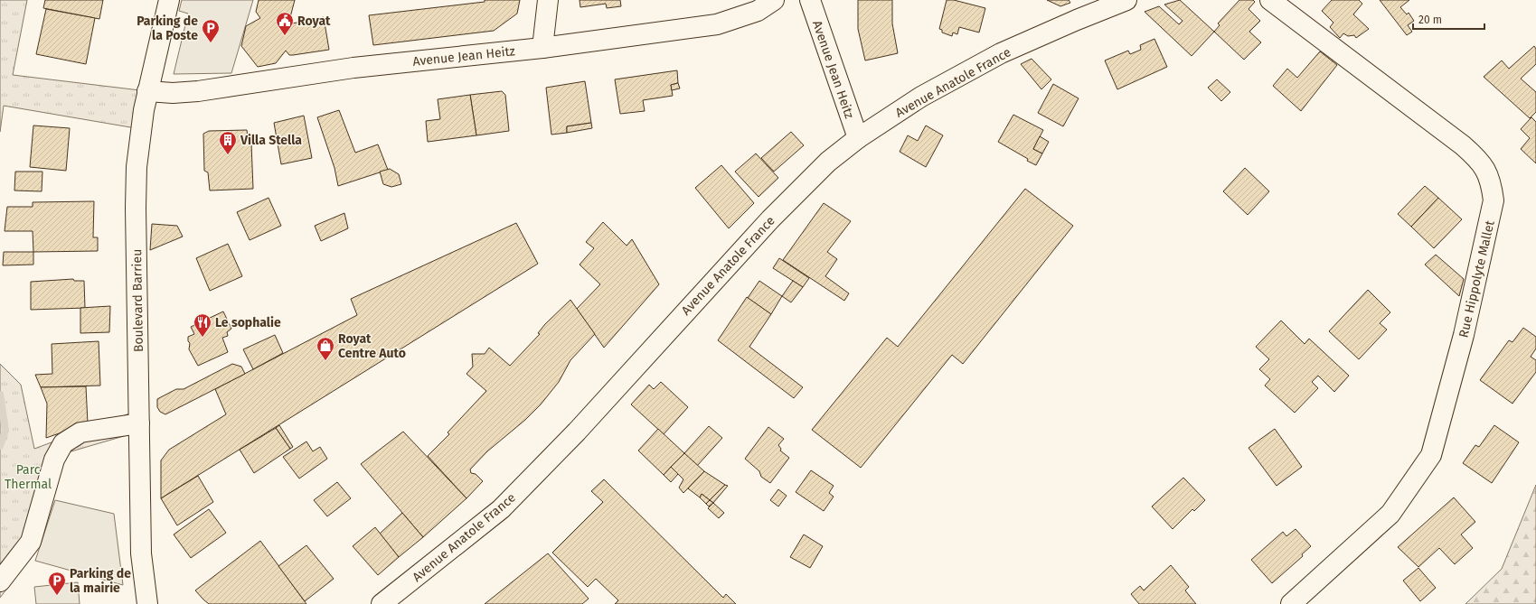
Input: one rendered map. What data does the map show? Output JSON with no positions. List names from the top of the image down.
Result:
{
  "streets": {
    "street": [
      "Avenue Jean Heitz",
      "Avenue Anatole France",
      "Rue Hippolyte Mallet",
      "Boulevard Barrieu"
    ]
  },
  "crossings": [
    ["Avenue Jean Heitz", "Avenue Anatole France"],
    ["Avenue Jean Heitz", "Boulevard Barrieu"]
  ],
  "parks": ["Parc Thermal"],
  "places": {
    "public building": ["Royat"],
    "parking": ["Parking de la Poste", "Parking de la mairie"],
    "building": ["Villa Stella"],
    "restaurant": ["Le sophalie"],
    "shop": ["Royat Centre Auto"]
  },
  "scale_bar": "20 m"
}
